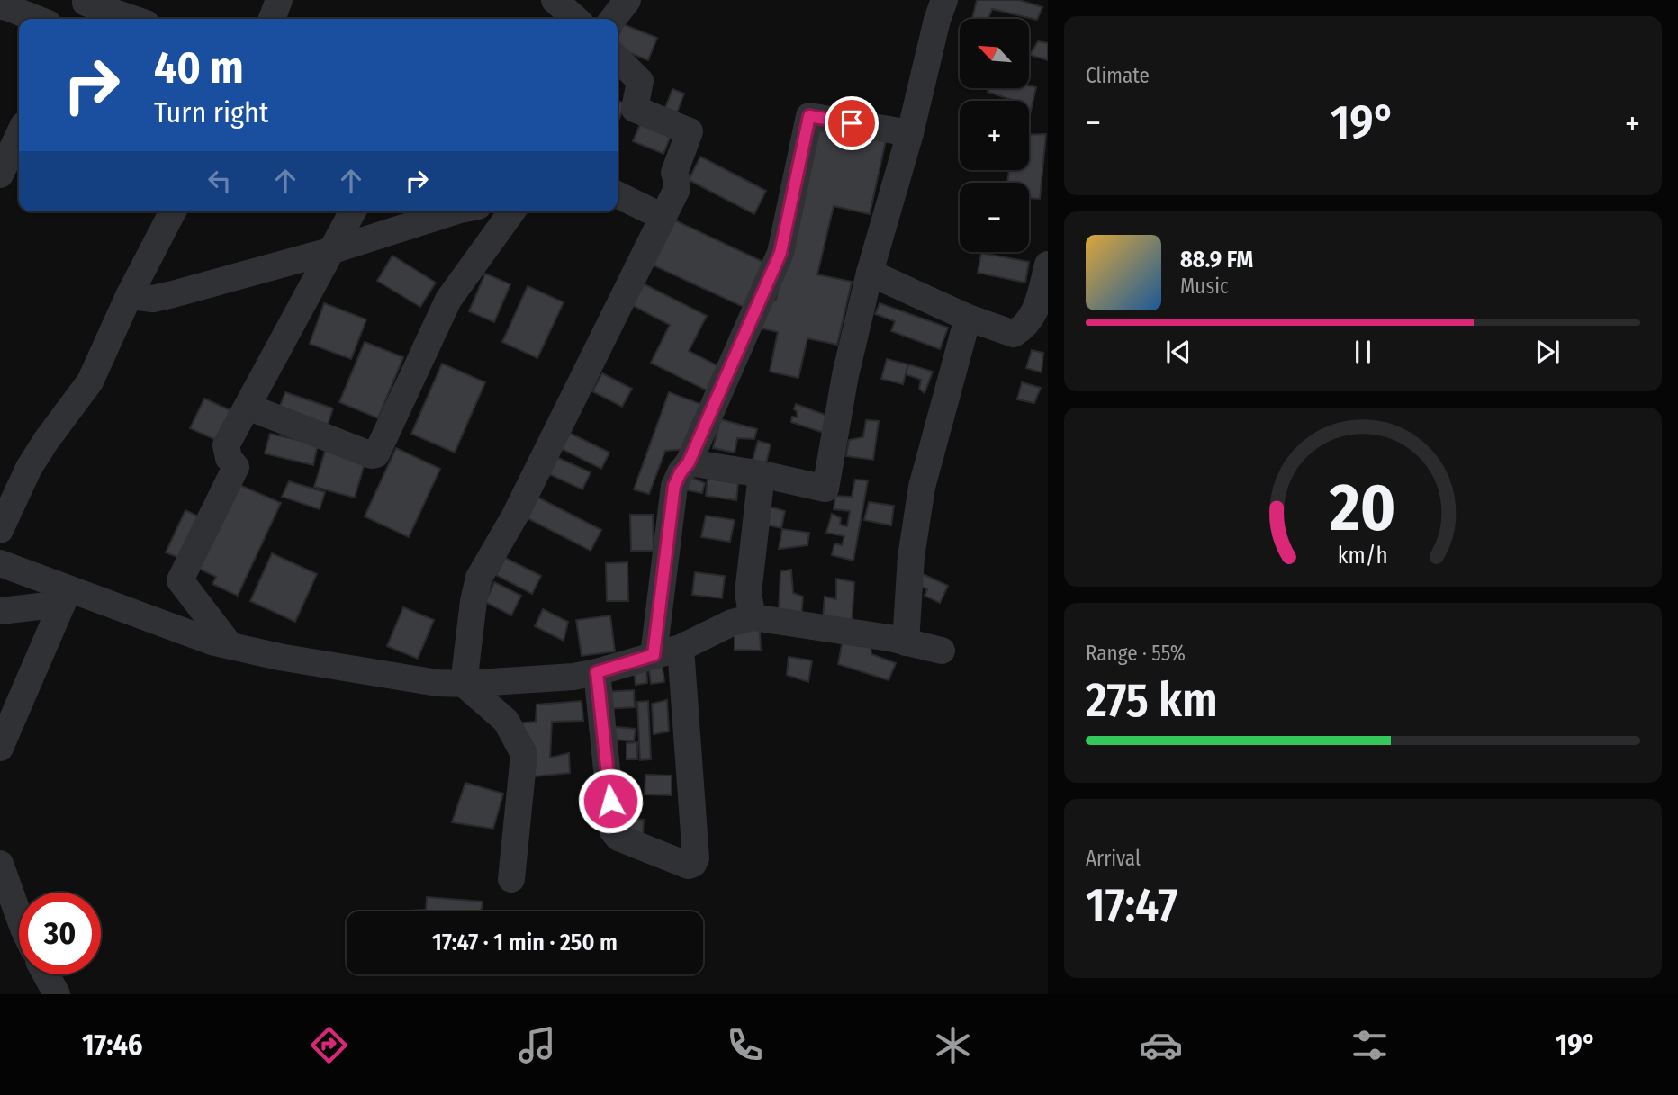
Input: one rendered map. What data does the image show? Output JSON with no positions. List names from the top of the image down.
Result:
{
  "north": "top left",
  "page": {
    "tile": [
      "Climate",
      ["Range · 55%", "275 km"],
      ["Arrival", "17:47"]
    ],
    "map_buttons": ["+", "−"],
    "turn": ["40 m", "Turn right"],
    "heat": ["−", "19°", "+"],
    "song": ["88.9 FM", "Music"],
    "limit": "30",
    "trip": "17:47 · 1 min · 250 m",
    "tabs": ["17:46", "19°"],
    "gauge": ["20", "km/h"]
  }
}
